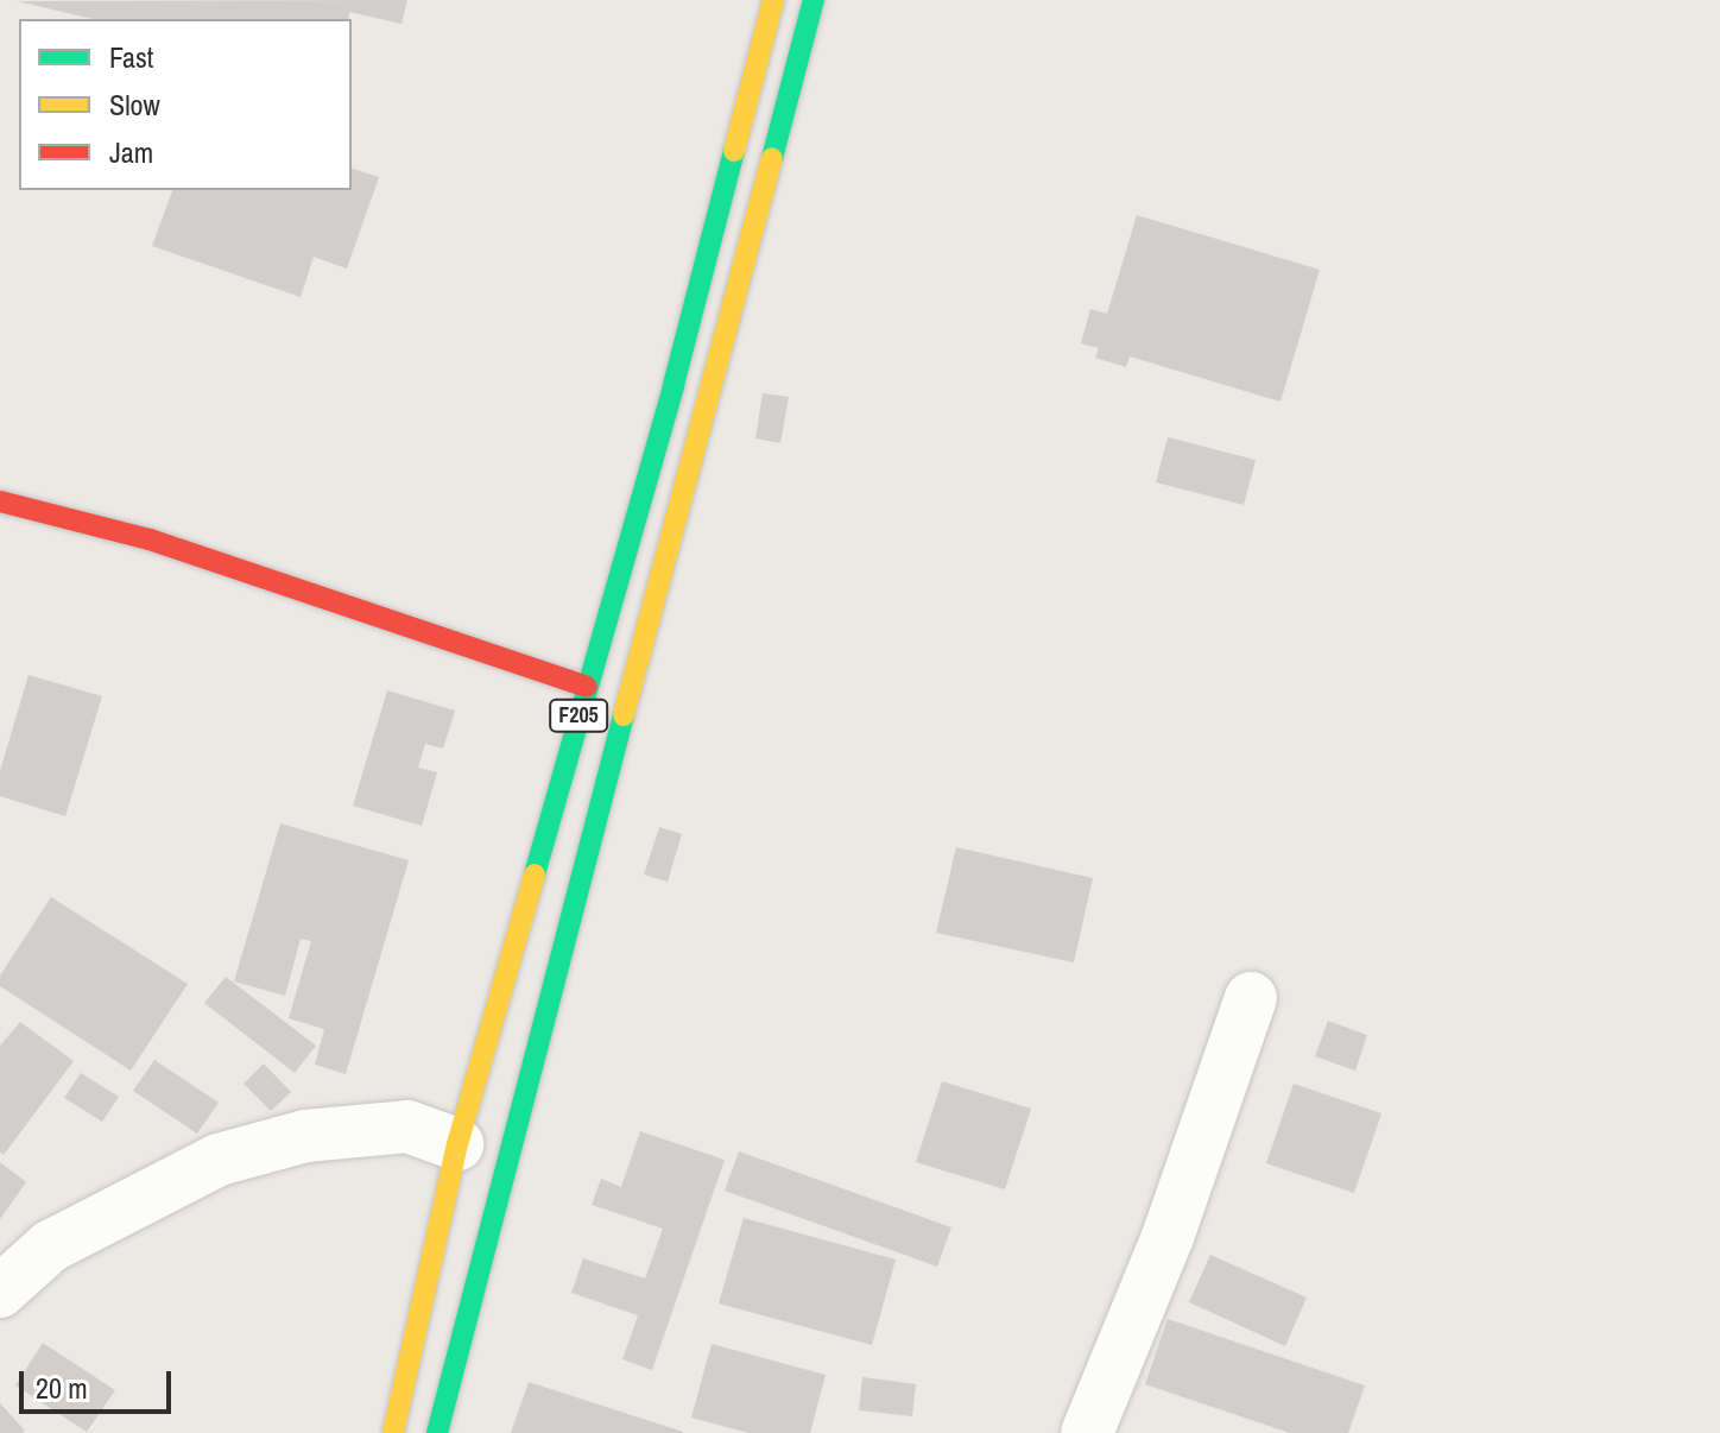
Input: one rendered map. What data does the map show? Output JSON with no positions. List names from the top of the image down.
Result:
{
  "streets": {
    "main road": ["F205"]
  },
  "legend": ["Fast", "Slow", "Jam"],
  "scale_bar": "20 m"
}
